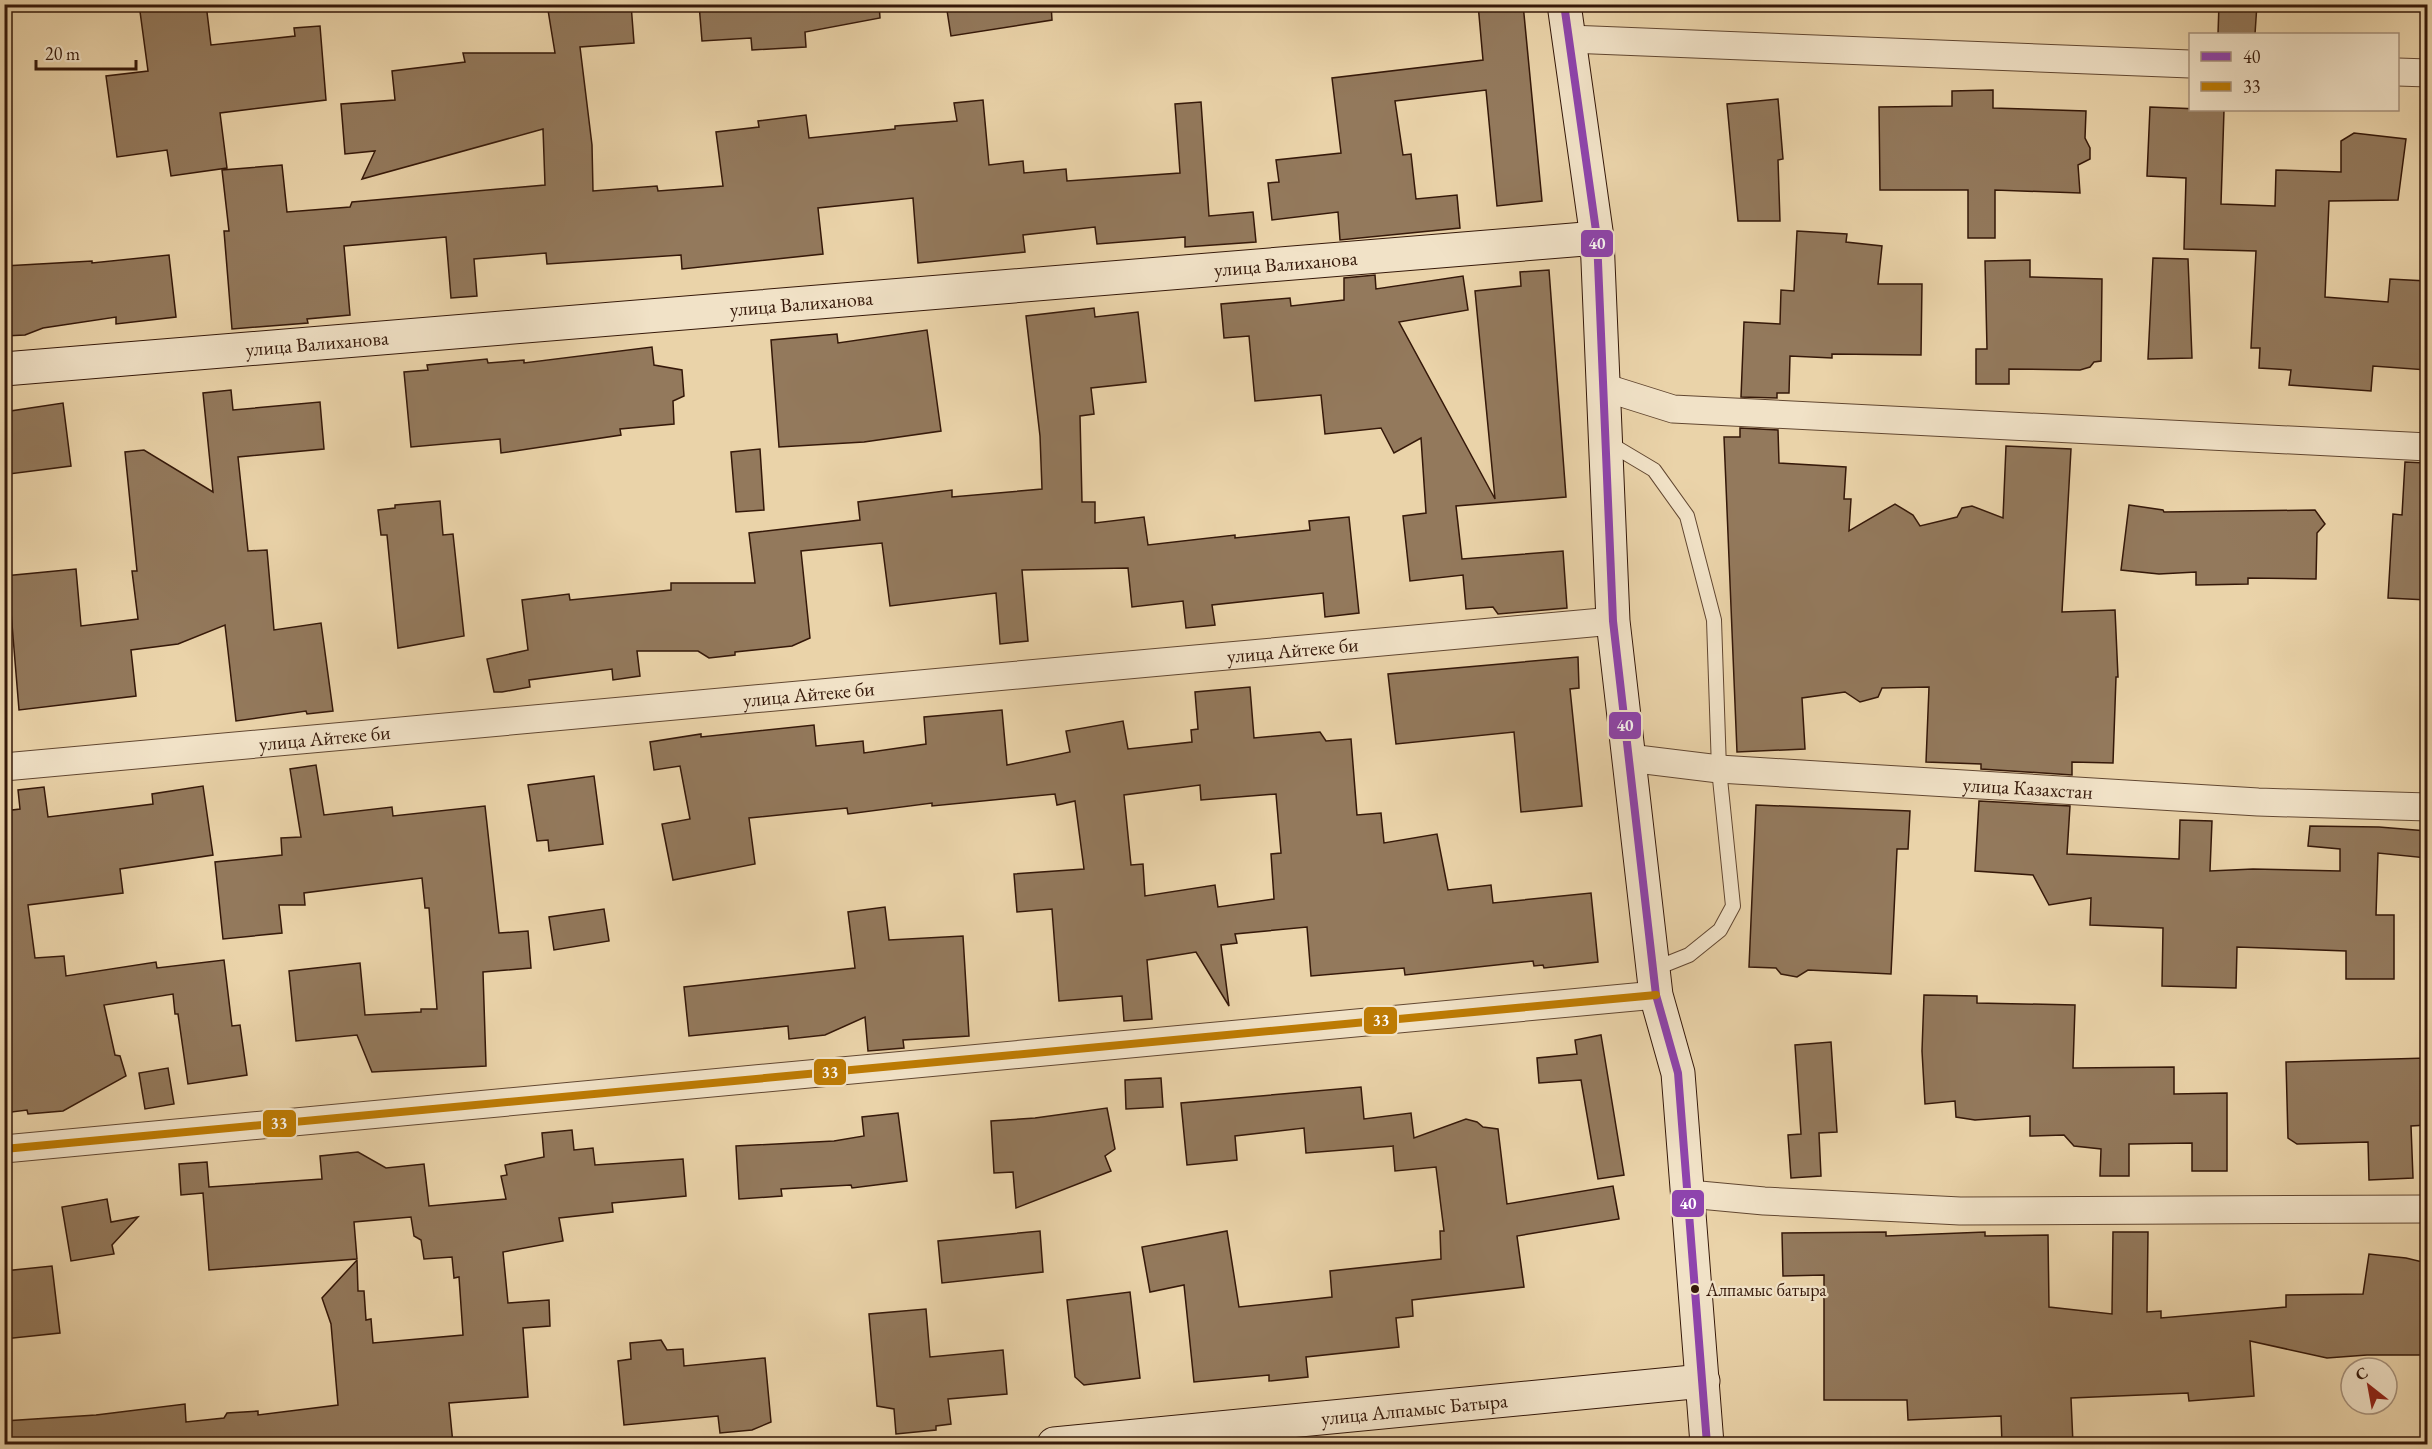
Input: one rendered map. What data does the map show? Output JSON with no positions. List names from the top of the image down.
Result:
{
  "streets": {
    "street": [
      "улица Валиханова",
      "улица Айтеке би",
      "улица Казахстан",
      "улица Алпамыс Батыра"
    ]
  },
  "places": ["Алпамыс батыра"],
  "lines": ["transit line 40", "transit line 33"],
  "legend": ["40", "33"],
  "scale_bar": "20 m",
  "north": "top left"
}
